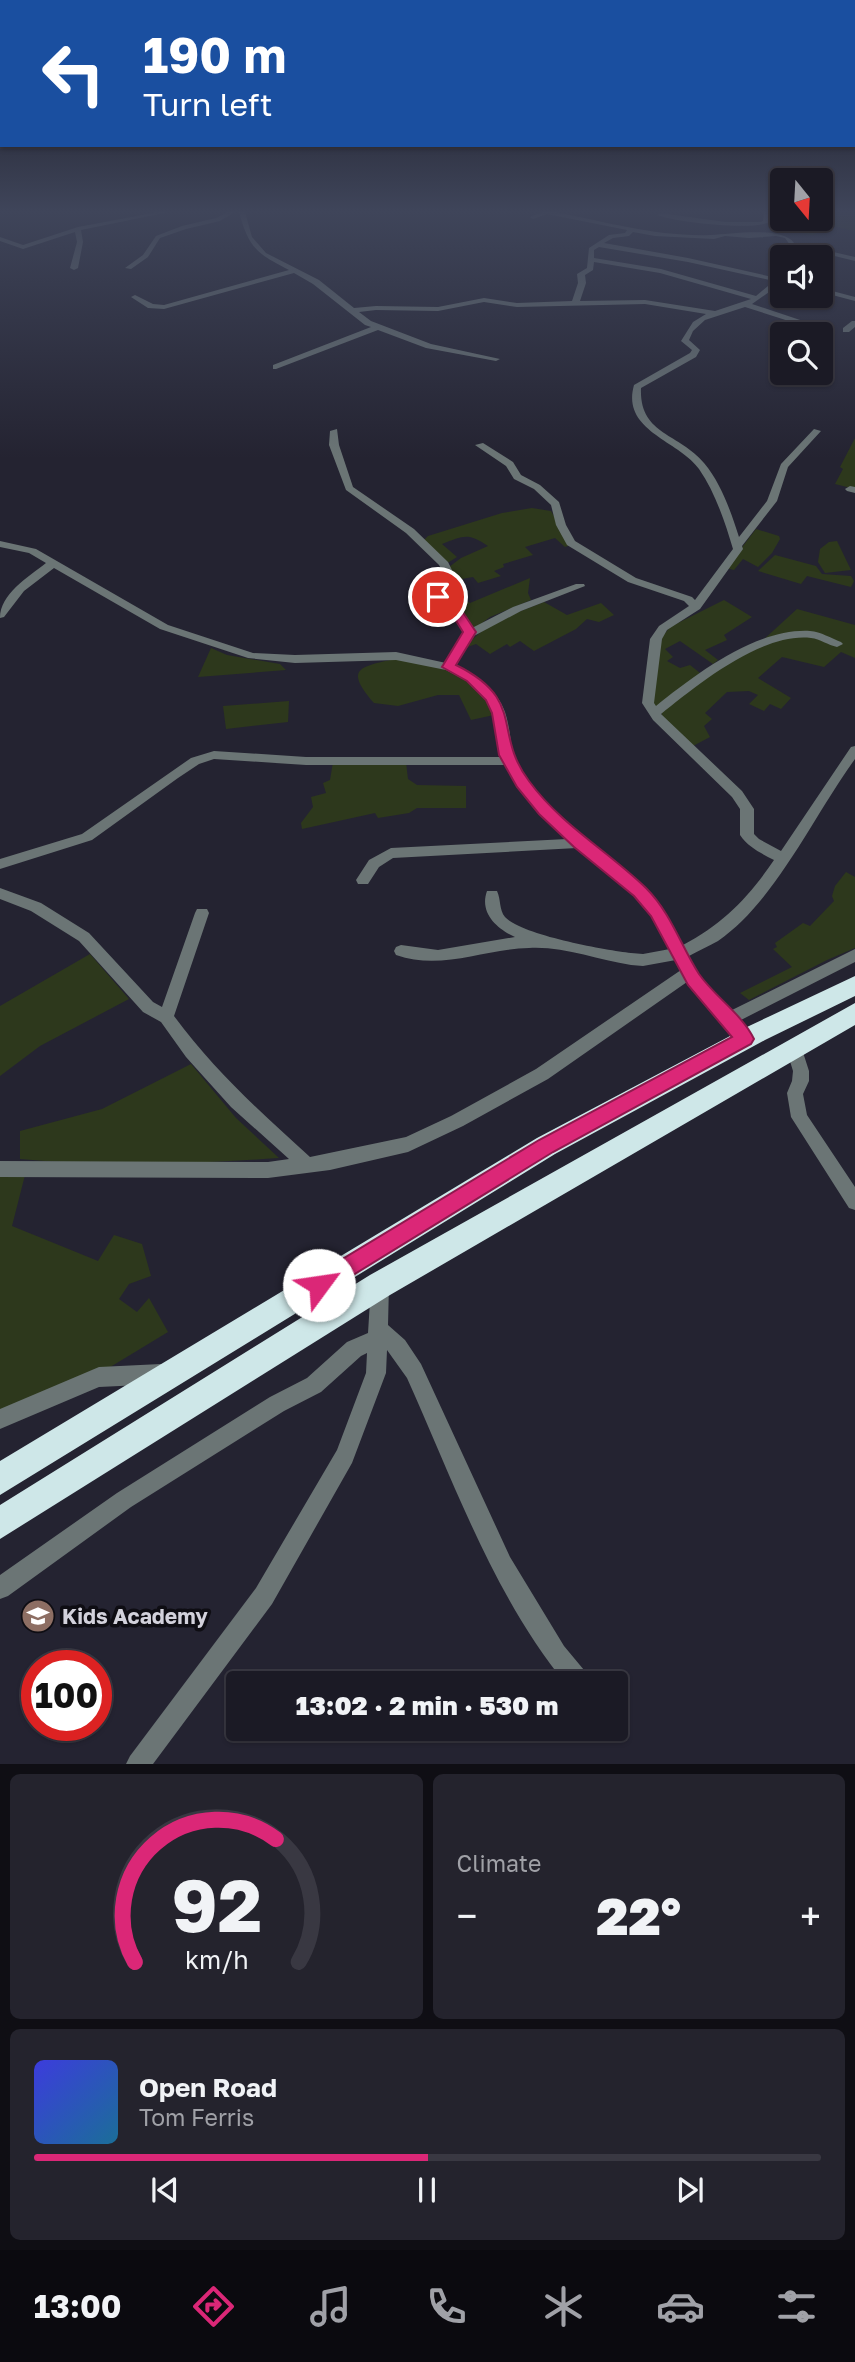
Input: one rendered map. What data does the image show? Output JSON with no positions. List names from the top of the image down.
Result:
{
  "places": {
    "school or university": ["Kids Academy"]
  },
  "north": "bottom",
  "page": {
    "turn": ["190 m", "Turn left"],
    "limit": "100",
    "trip": "13:02 · 2 min · 530 m",
    "tile": "Climate",
    "heat": ["−", "22°", "+"],
    "song": ["Open Road", "Tom Ferris"],
    "tabs": "13:00",
    "gauge": ["92", "km/h"]
  }
}
